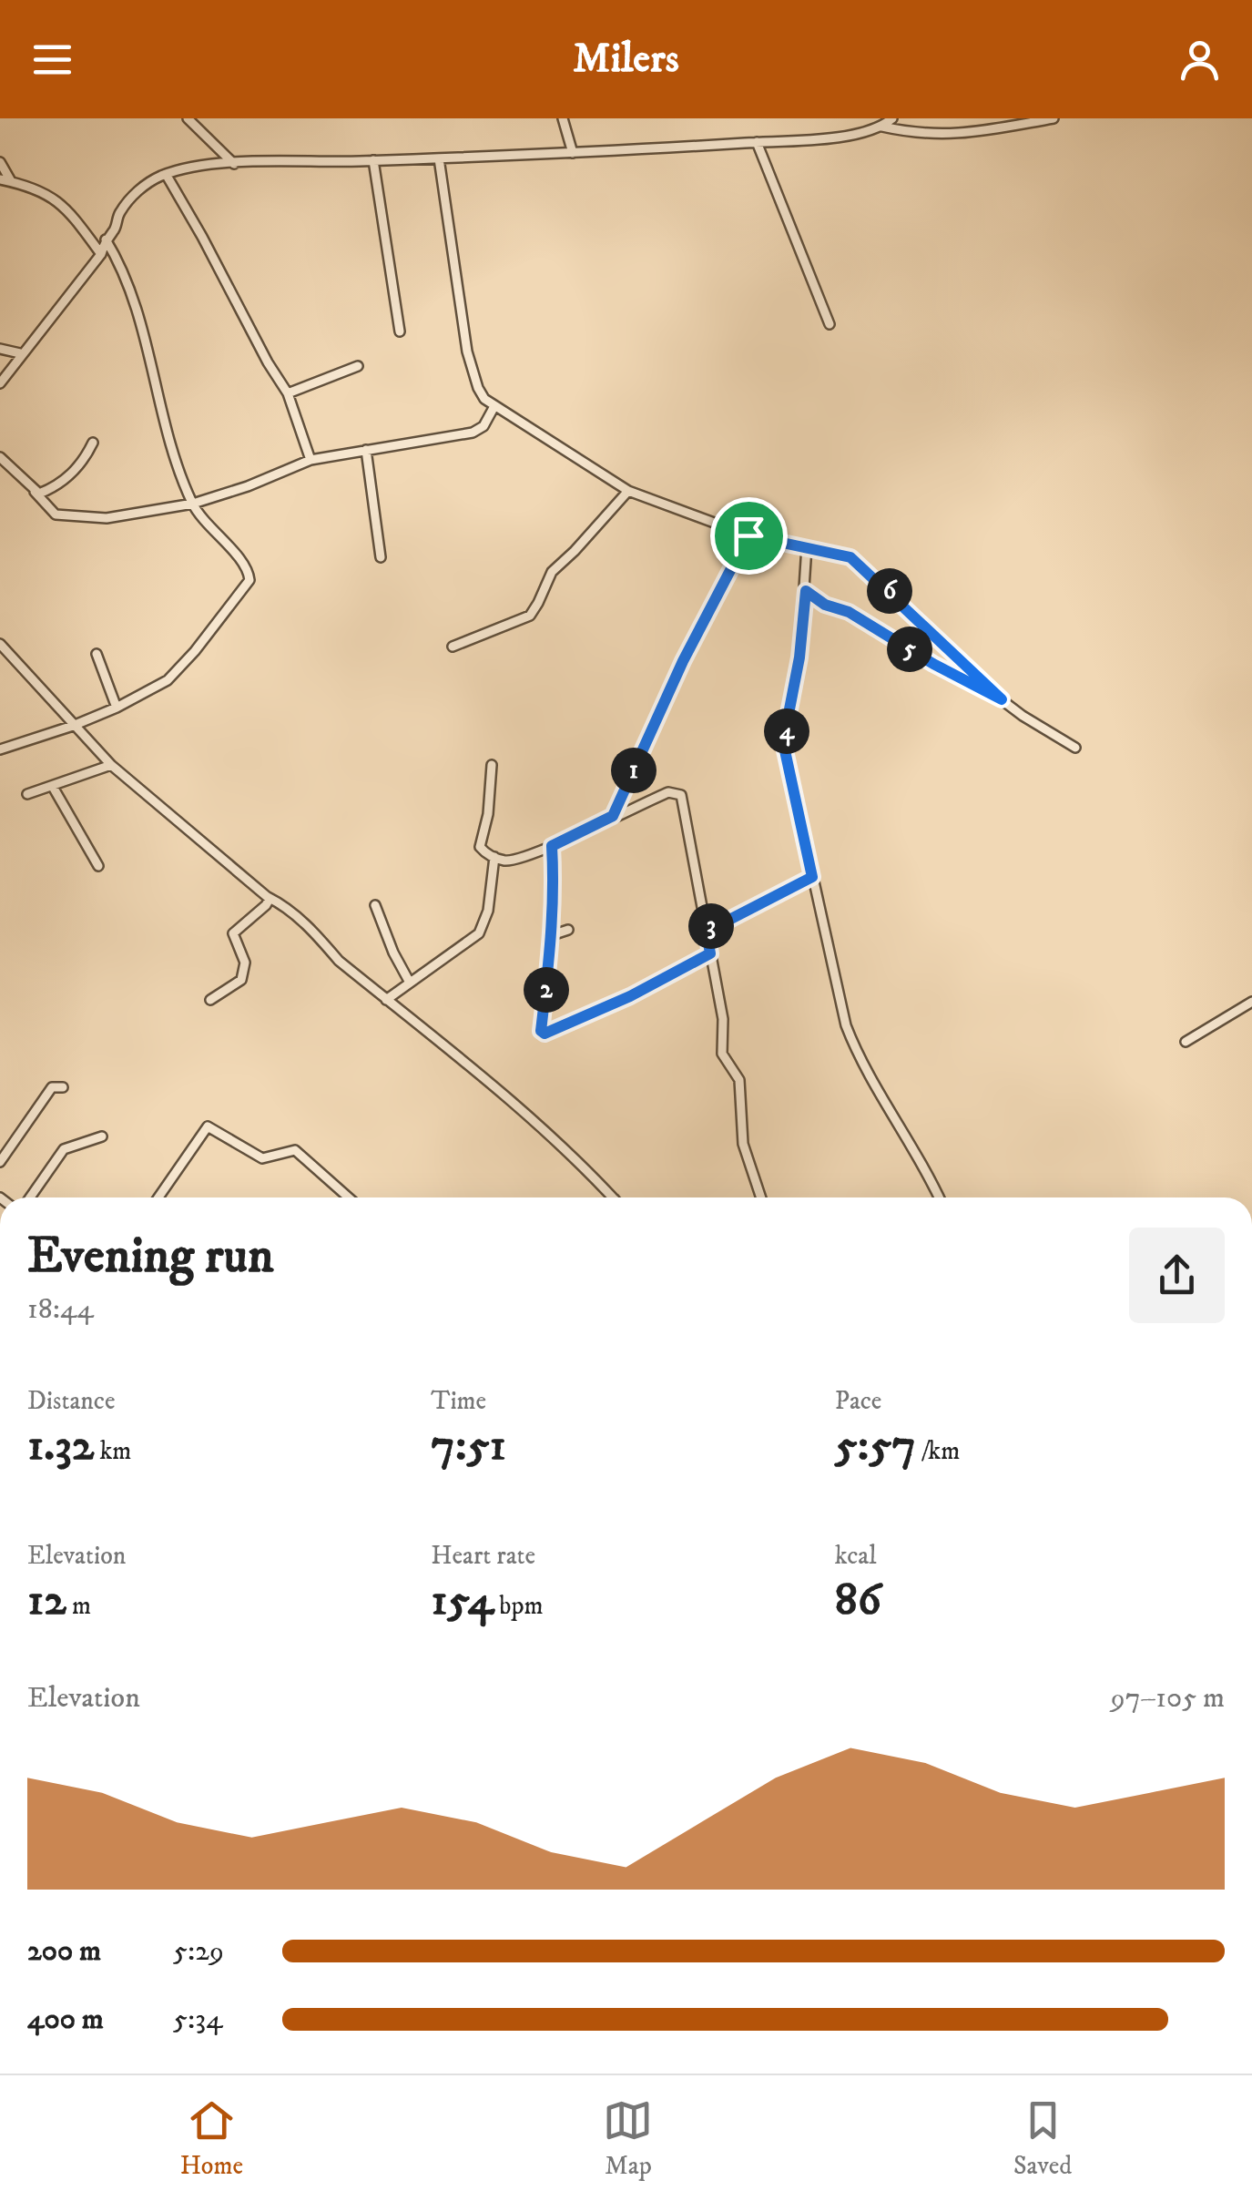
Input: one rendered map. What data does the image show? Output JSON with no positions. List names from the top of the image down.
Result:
{
  "page": {
    "header": "Milers",
    "pins": [
      "6",
      "5",
      "4",
      "1",
      "3",
      "2"
    ],
    "heading": ["Evening run", "18:44"],
    "stats": [
      ["Distance", "1.32 km"],
      ["Time", "7:51"],
      ["Pace", "5:57 /km"],
      ["Elevation", "12 m"],
      ["Heart rate", "154 bpm"],
      ["kcal", "86"]
    ],
    "chart": ["Elevation", "97–105 m"],
    "list": [
      {
        "name": "200 m",
        "note": "5:29"
      },
      {
        "name": "400 m",
        "note": "5:34"
      }
    ],
    "tabs": ["Home", "Map", "Saved"]
  }
}
